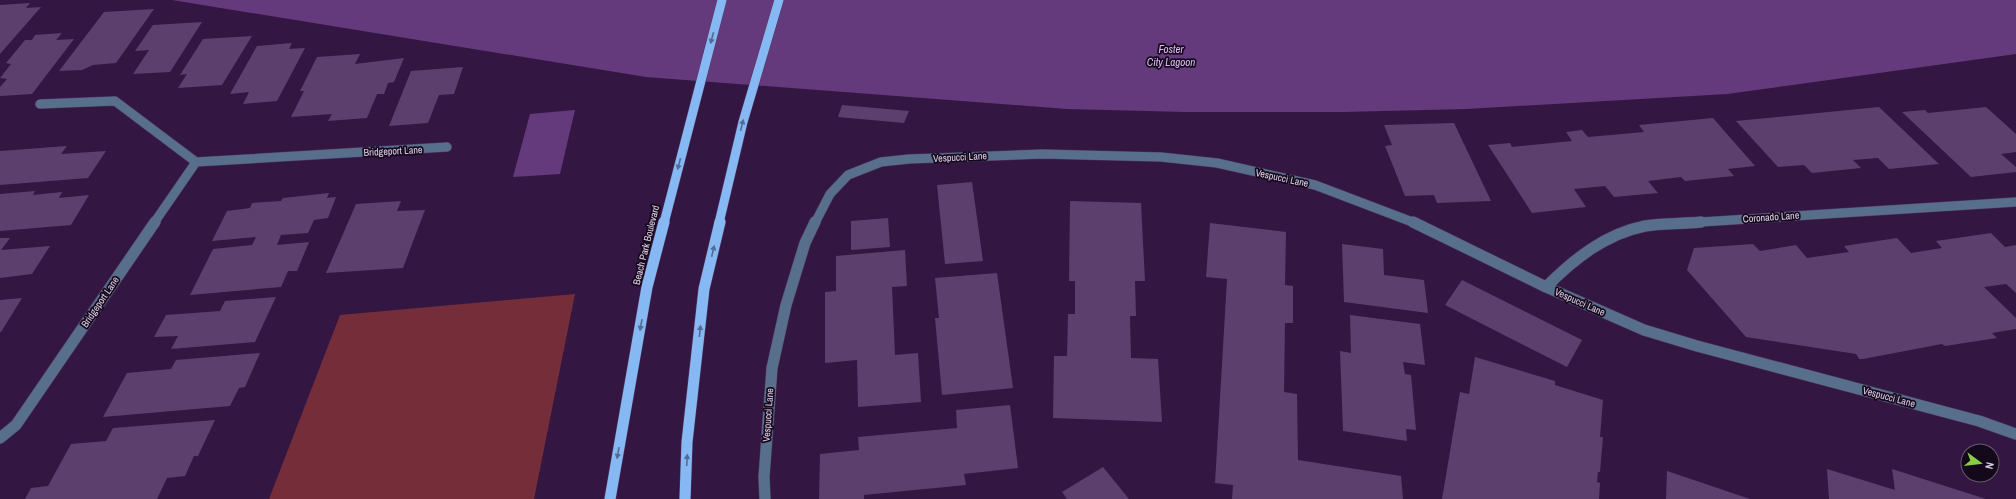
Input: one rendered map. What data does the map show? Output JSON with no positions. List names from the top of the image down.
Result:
{
  "streets": {
    "main road": ["Beach Park Boulevard"],
    "street": ["Bridgeport Lane", "Vespucci Lane", "Coronado Lane"]
  },
  "crossings": [
    ["Vespucci Lane", "Coronado Lane"]
  ],
  "water": ["Foster City Lagoon"],
  "north": "right"
}
